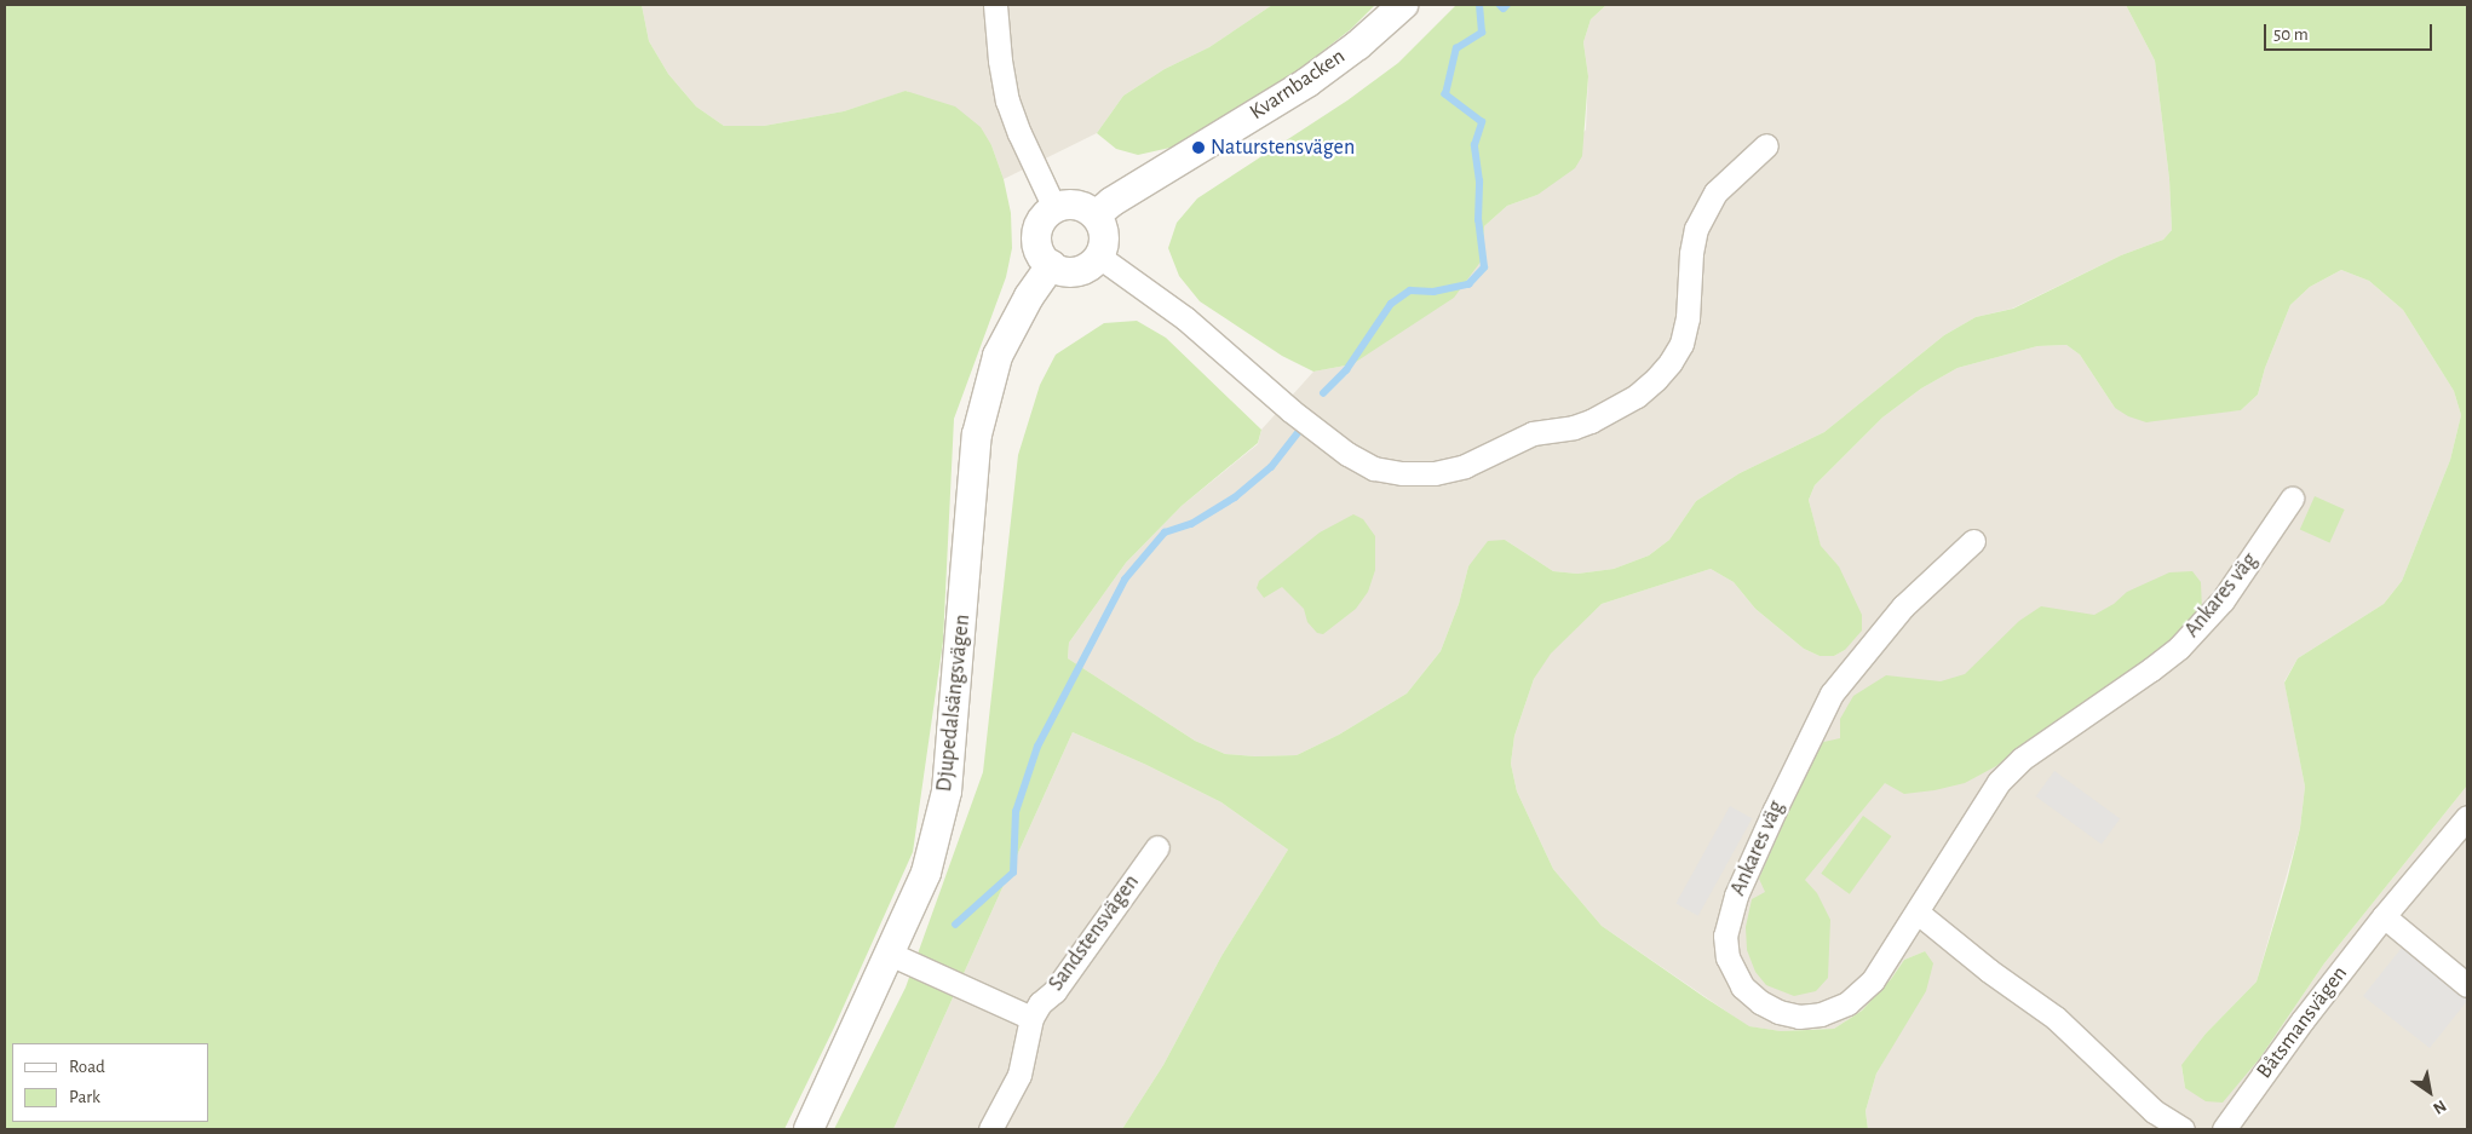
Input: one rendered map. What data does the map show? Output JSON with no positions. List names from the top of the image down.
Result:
{
  "streets": {
    "street": [
      "Kvarnbacken",
      "Ankares väg",
      "Djupedalsängsvägen",
      "Sandstensvägen",
      "Båtsmansvägen"
    ]
  },
  "crossings": [
    ["Kvarnbacken", "Djupedalsängsvägen"]
  ],
  "places": ["Naturstensvägen"],
  "legend": ["Road", "Park"],
  "scale_bar": "50 m",
  "north": "bottom right"
}
